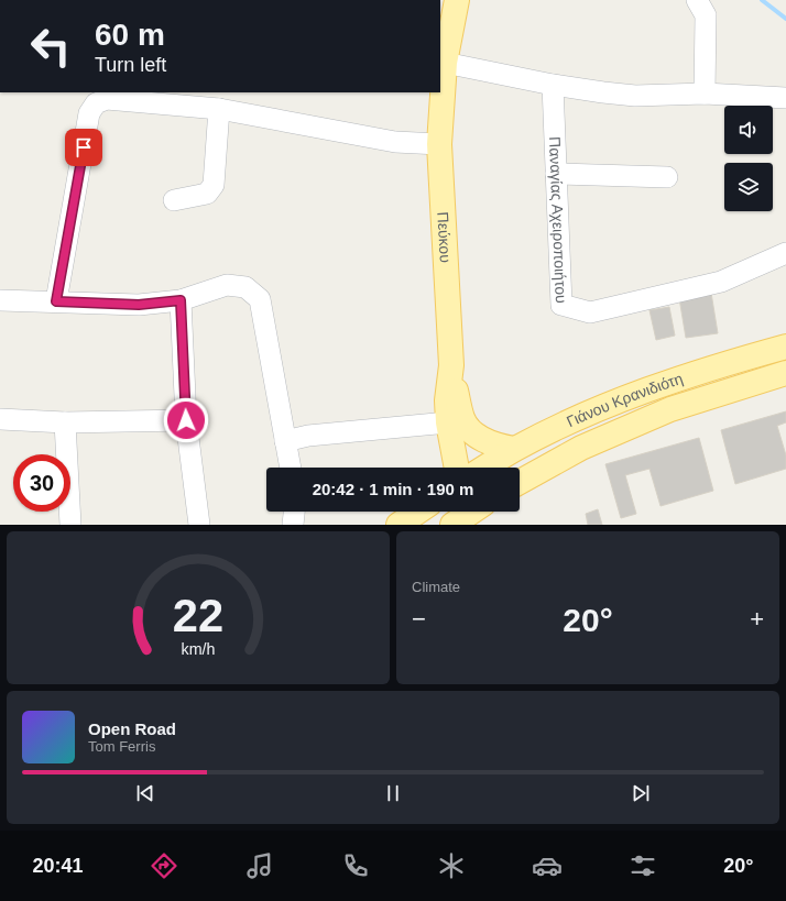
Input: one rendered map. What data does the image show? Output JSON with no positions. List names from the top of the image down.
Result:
{
  "streets": {
    "main road": ["Πεύκου", "Γιάνου Κρανιδιότη"],
    "street": ["Παναγίας Αχειροποιήτου"]
  },
  "page": {
    "turn": ["60 m", "Turn left"],
    "limit": "30",
    "trip": "20:42 · 1 min · 190 m",
    "tile": "Climate",
    "heat": ["−", "20°", "+"],
    "song": ["Open Road", "Tom Ferris"],
    "tabs": ["20:41", "20°"],
    "gauge": ["22", "km/h"]
  }
}
